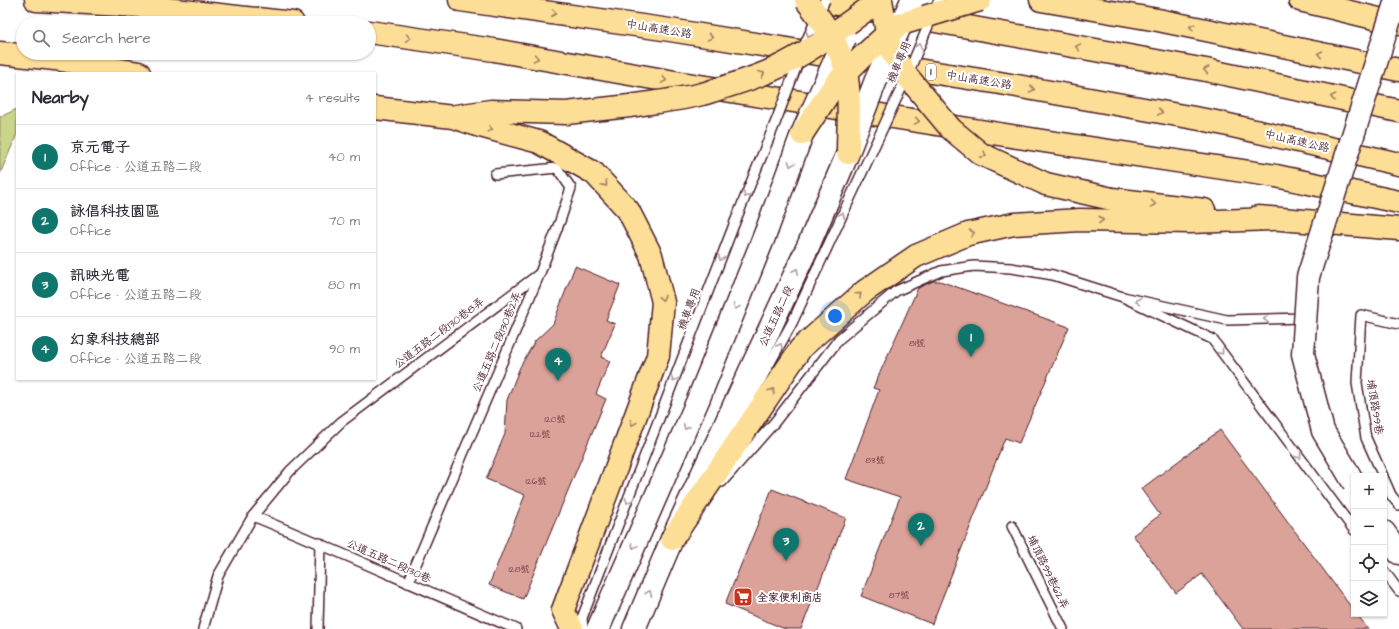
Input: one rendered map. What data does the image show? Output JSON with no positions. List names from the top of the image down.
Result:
{
  "streets": {
    "highway": ["中山高速公路", "1"],
    "street": ["公道五路二段"],
    "lane": [
      "機車專用",
      "公道五路二段130巷8弄",
      "公道五路二段130巷2弄",
      "埔頂路99巷",
      "公道五路二段130巷",
      "埔頂路99巷62弄"
    ]
  },
  "crossings": [
    ["機車專用", "公道五路二段"],
    ["公道五路二段130巷8弄", "公道五路二段130巷2弄"],
    ["公道五路二段130巷8弄", "公道五路二段130巷"],
    ["公道五路二段130巷2弄", "公道五路二段130巷"]
  ],
  "places": {
    "supermarket": ["全家便利商店"]
  },
  "house_numbers": [
    "81號",
    "120號",
    "122號",
    "83號",
    "126號",
    "128號",
    "87號"
  ],
  "page": {
    "search": "Search here",
    "heading": ["Nearby", "4 results"],
    "list": [
      {
        "mark": "1",
        "name": "京元電子",
        "note": "Office · 公道五路二段",
        "value": "40 m"
      },
      {
        "mark": "2",
        "name": "詠倡科技園區",
        "note": "Office",
        "value": "70 m"
      },
      {
        "mark": "3",
        "name": "訊映光電",
        "note": "Office · 公道五路二段",
        "value": "80 m"
      },
      {
        "mark": "4",
        "name": "幻象科技總部",
        "note": "Office · 公道五路二段",
        "value": "90 m"
      }
    ],
    "pins": [
      "1",
      "4",
      "2",
      "3"
    ],
    "map_buttons": ["+", "−"]
  }
}
